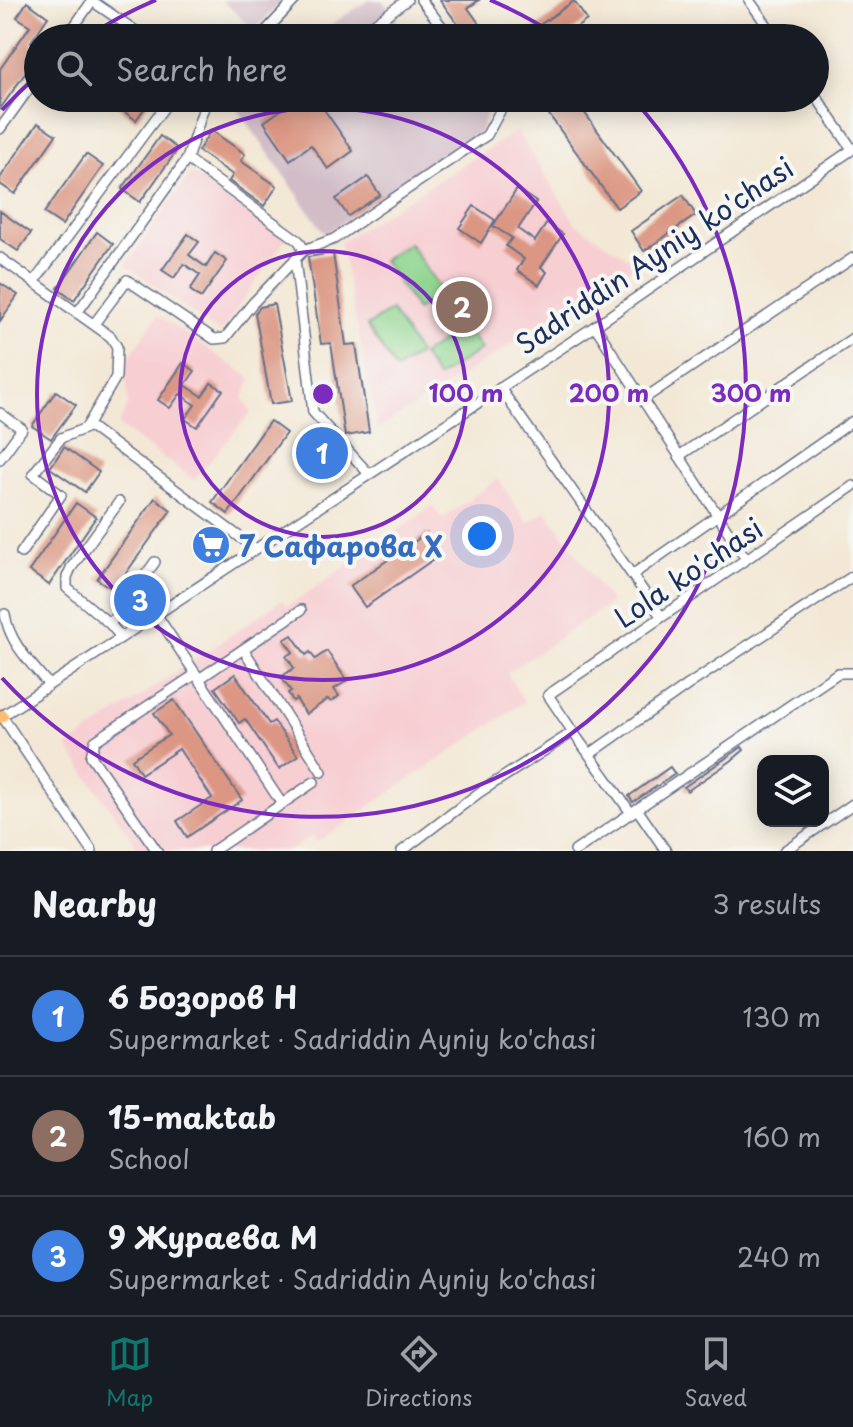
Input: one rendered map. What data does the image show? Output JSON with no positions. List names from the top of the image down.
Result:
{
  "streets": {
    "street": ["Sadriddin Ayniy ko'chasi", "Lola ko'chasi"]
  },
  "places": {
    "supermarket": ["7 Сафарова Х"]
  },
  "page": {
    "search": "Search here",
    "pins": ["2", "1", "3"],
    "heading": ["Nearby", "3 results"],
    "list": [
      {
        "mark": "1",
        "name": "6 Бозоров Н",
        "note": "Supermarket · Sadriddin Ayniy ko'chasi",
        "value": "130 m"
      },
      {
        "mark": "2",
        "name": "15-maktab",
        "note": "School",
        "value": "160 m"
      },
      {
        "mark": "3",
        "name": "9 Жураева М",
        "note": "Supermarket · Sadriddin Ayniy ko'chasi",
        "value": "240 m"
      }
    ],
    "nav": ["Map", "Directions", "Saved"]
  },
  "rings": ["100 m", "200 m", "300 m"]
}
